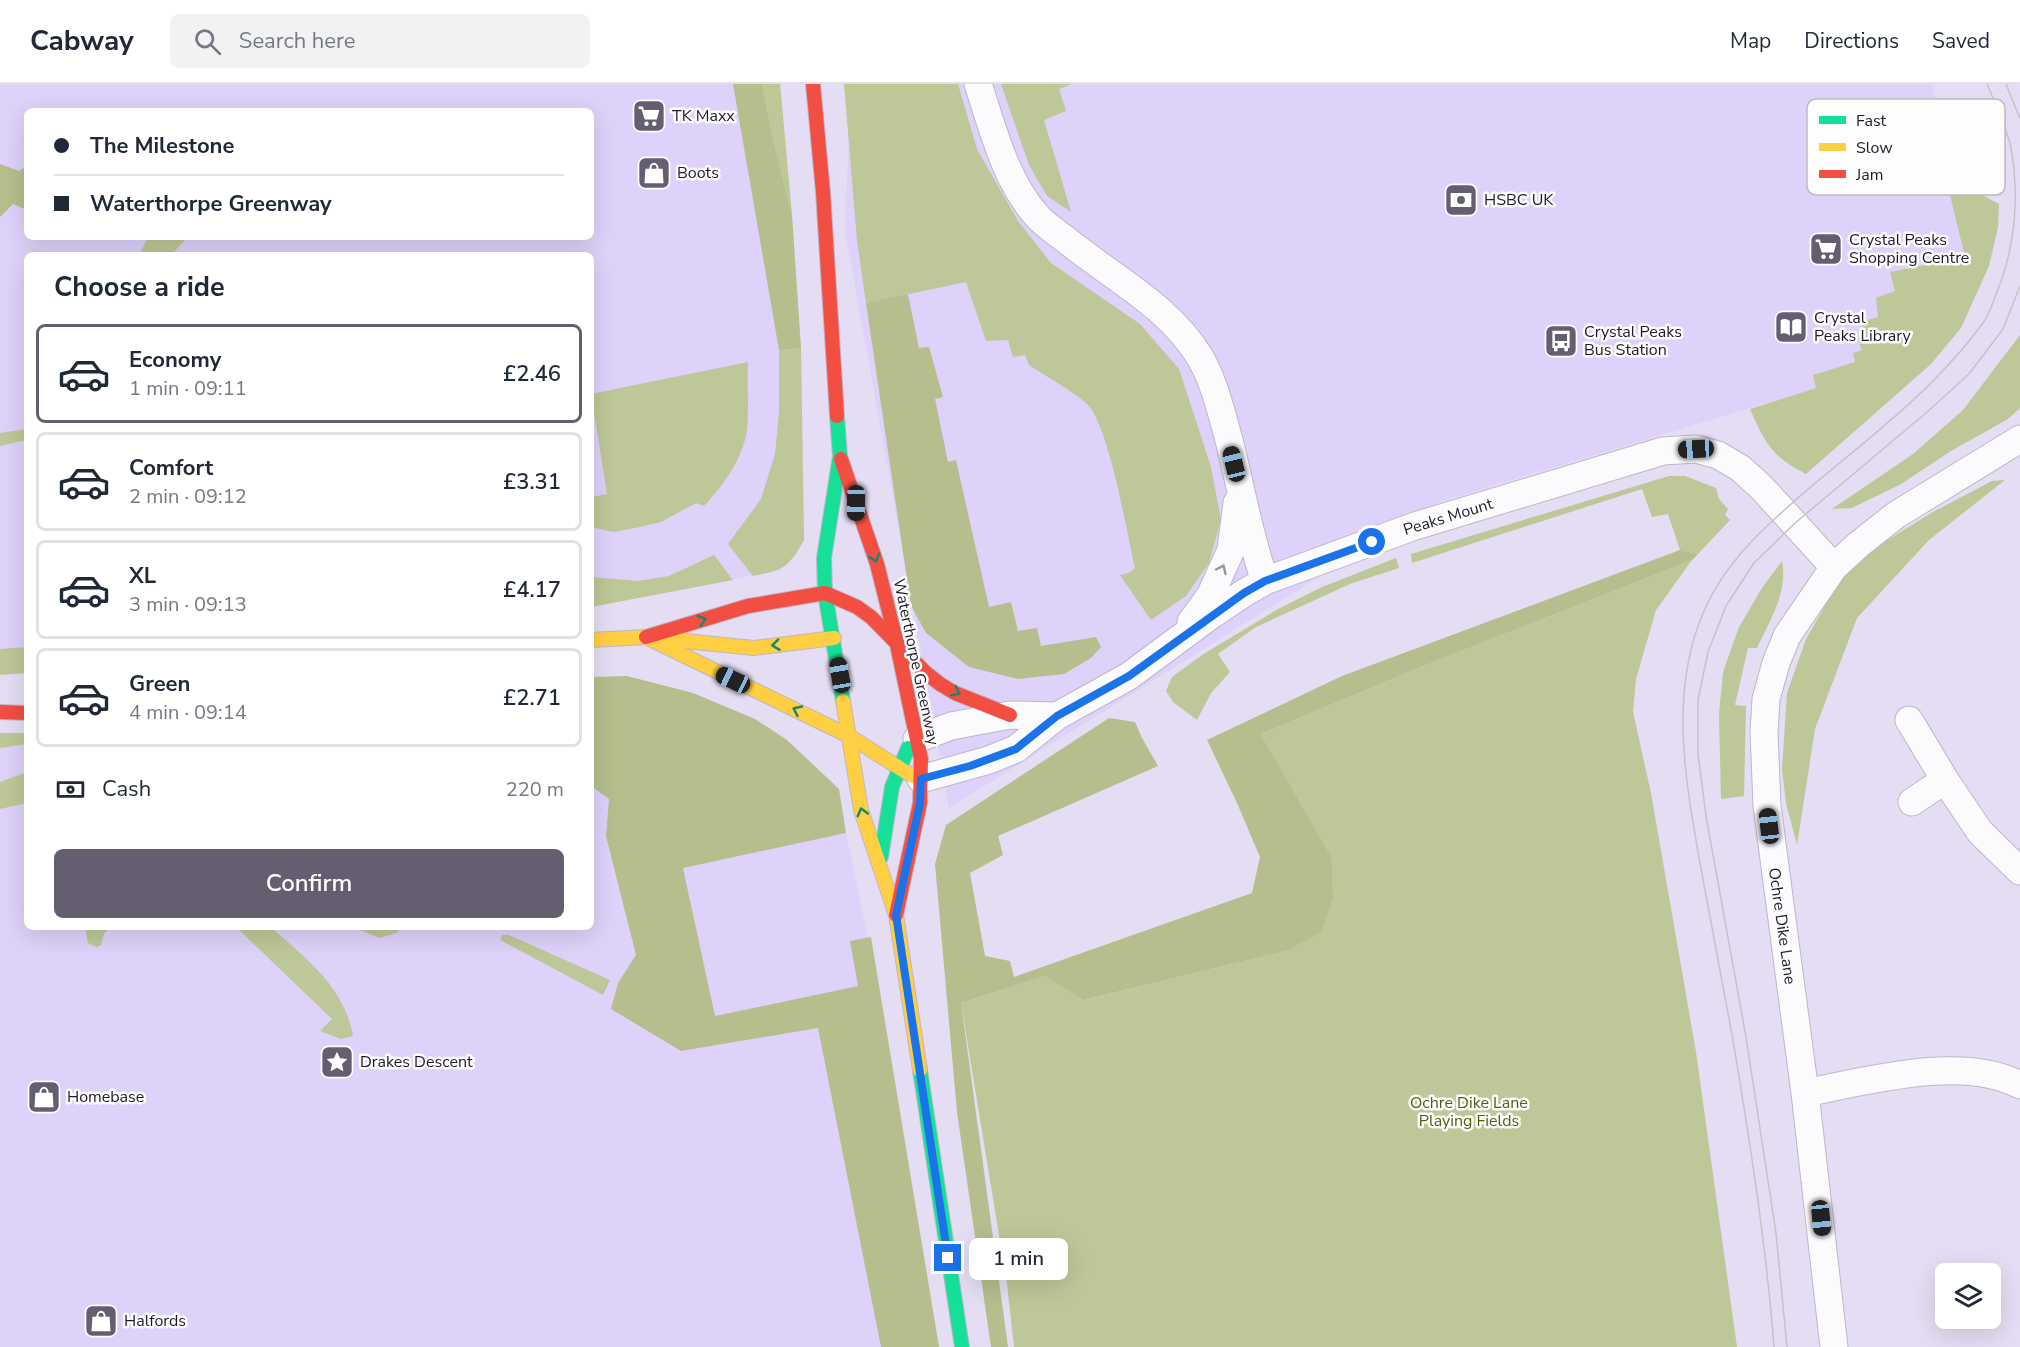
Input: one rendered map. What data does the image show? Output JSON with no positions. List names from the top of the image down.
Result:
{
  "streets": {
    "street": ["Peaks Mount", "Waterthorpe Greenway", "Ochre Dike Lane"]
  },
  "crossings": [
    ["Peaks Mount", "Waterthorpe Greenway"],
    ["Peaks Mount", "Ochre Dike Lane"]
  ],
  "parks": ["Ochre Dike Lane Playing Fields"],
  "places": {
    "supermarket": ["TK Maxx", "Crystal Peaks Shopping Centre"],
    "shop": ["Boots", "Homebase", "Halfords"],
    "bank": ["HSBC UK"],
    "library": ["Crystal Peaks Library"],
    "bus stop": ["Crystal Peaks Bus Station"],
    "place": ["Drakes Descent"]
  },
  "legend": ["Fast", "Slow", "Jam"],
  "page": {
    "header": "Cabway",
    "search": "Search here",
    "nav": ["Map", "Directions", "Saved"],
    "banner": ["The Milestone", "Waterthorpe Greenway"],
    "heading": "Choose a ride",
    "list": [
      {
        "name": "Economy",
        "note": "1 min · 09:11",
        "value": "£2.46"
      },
      {
        "name": "Comfort",
        "note": "2 min · 09:12",
        "value": "£3.31"
      },
      {
        "name": "XL",
        "note": "3 min · 09:13",
        "value": "£4.17"
      },
      {
        "name": "Green",
        "note": "4 min · 09:14",
        "value": "£2.71"
      }
    ],
    "pay": ["Cash", "220 m"],
    "buttons": "Confirm",
    "bubble": "1 min"
  }
}
